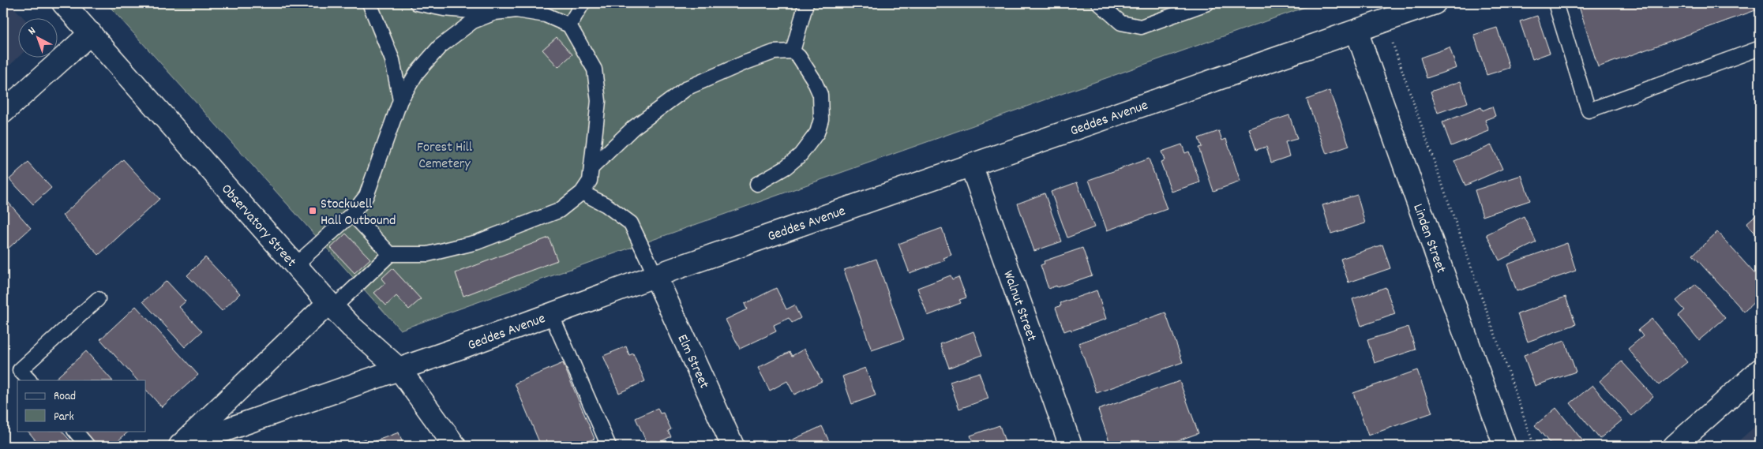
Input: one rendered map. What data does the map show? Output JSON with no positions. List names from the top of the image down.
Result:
{
  "streets": {
    "street": [
      "Geddes Avenue",
      "Observatory Street",
      "Linden Street",
      "Walnut Street",
      "Elm Street"
    ]
  },
  "crossings": [
    ["Geddes Avenue", "Observatory Street"],
    ["Geddes Avenue", "Linden Street"],
    ["Geddes Avenue", "Walnut Street"],
    ["Geddes Avenue", "Elm Street"]
  ],
  "parks": ["Forest Hill Cemetery"],
  "places": {
    "transit": ["Stockwell Hall Outbound"]
  },
  "legend": ["Road", "Park"],
  "north": "top left"
}
